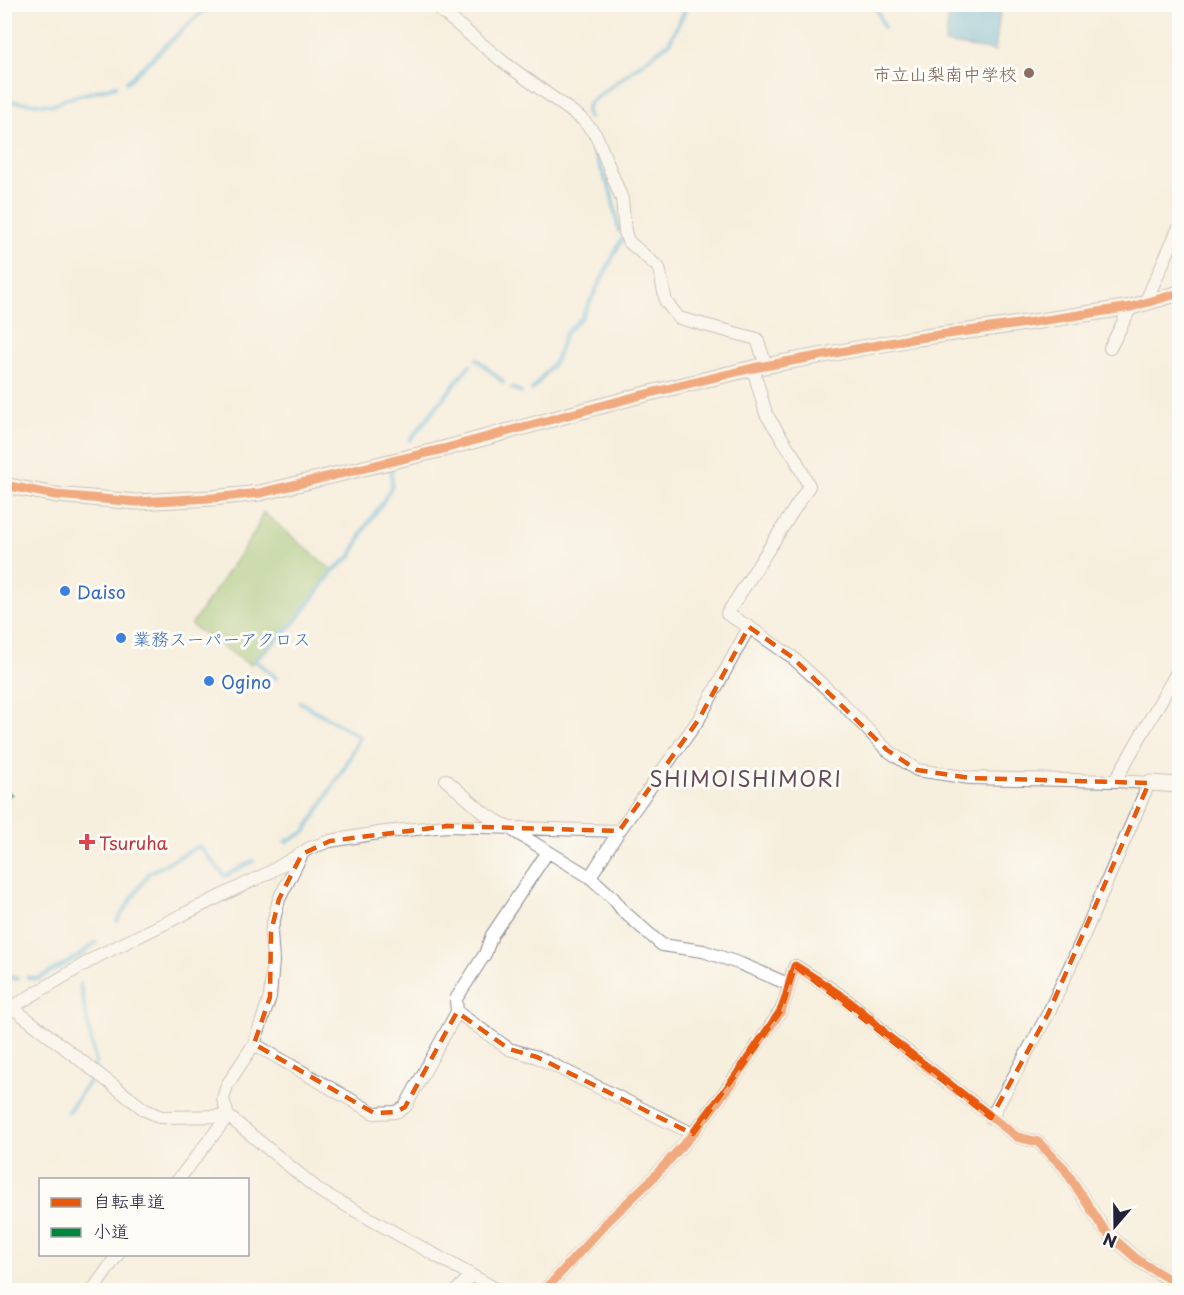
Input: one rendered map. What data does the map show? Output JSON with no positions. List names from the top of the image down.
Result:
{
  "districts": ["SHIMOISHIMORI"],
  "places": {
    "other": [
      "市立山梨南中学校",
      "Daiso",
      "業務スーパーアクロス",
      "Ogino"
    ],
    "health": ["Tsuruha"]
  },
  "legend": ["自転車道", "小道"],
  "north": "bottom"
}
